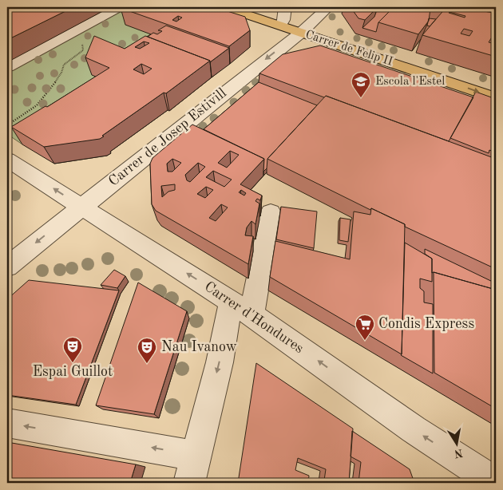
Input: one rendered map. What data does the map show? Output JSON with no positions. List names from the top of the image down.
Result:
{
  "streets": {
    "main road": ["Carrer de Felip II"],
    "street": ["Carrer de Josep Estivill", "Carrer d'Hondures"]
  },
  "crossings": [
    ["Carrer de Felip II", "Carrer de Josep Estivill"],
    ["Carrer de Josep Estivill", "Carrer d'Hondures"]
  ],
  "one_way": ["Carrer de Felip II", "Carrer d'Hondures"],
  "places": {
    "school or university": ["Escola l'Estel"],
    "supermarket": ["Condis Express"],
    "theatre": ["Espai Guillot", "Nau Ivanow"]
  },
  "north": "bottom"
}
